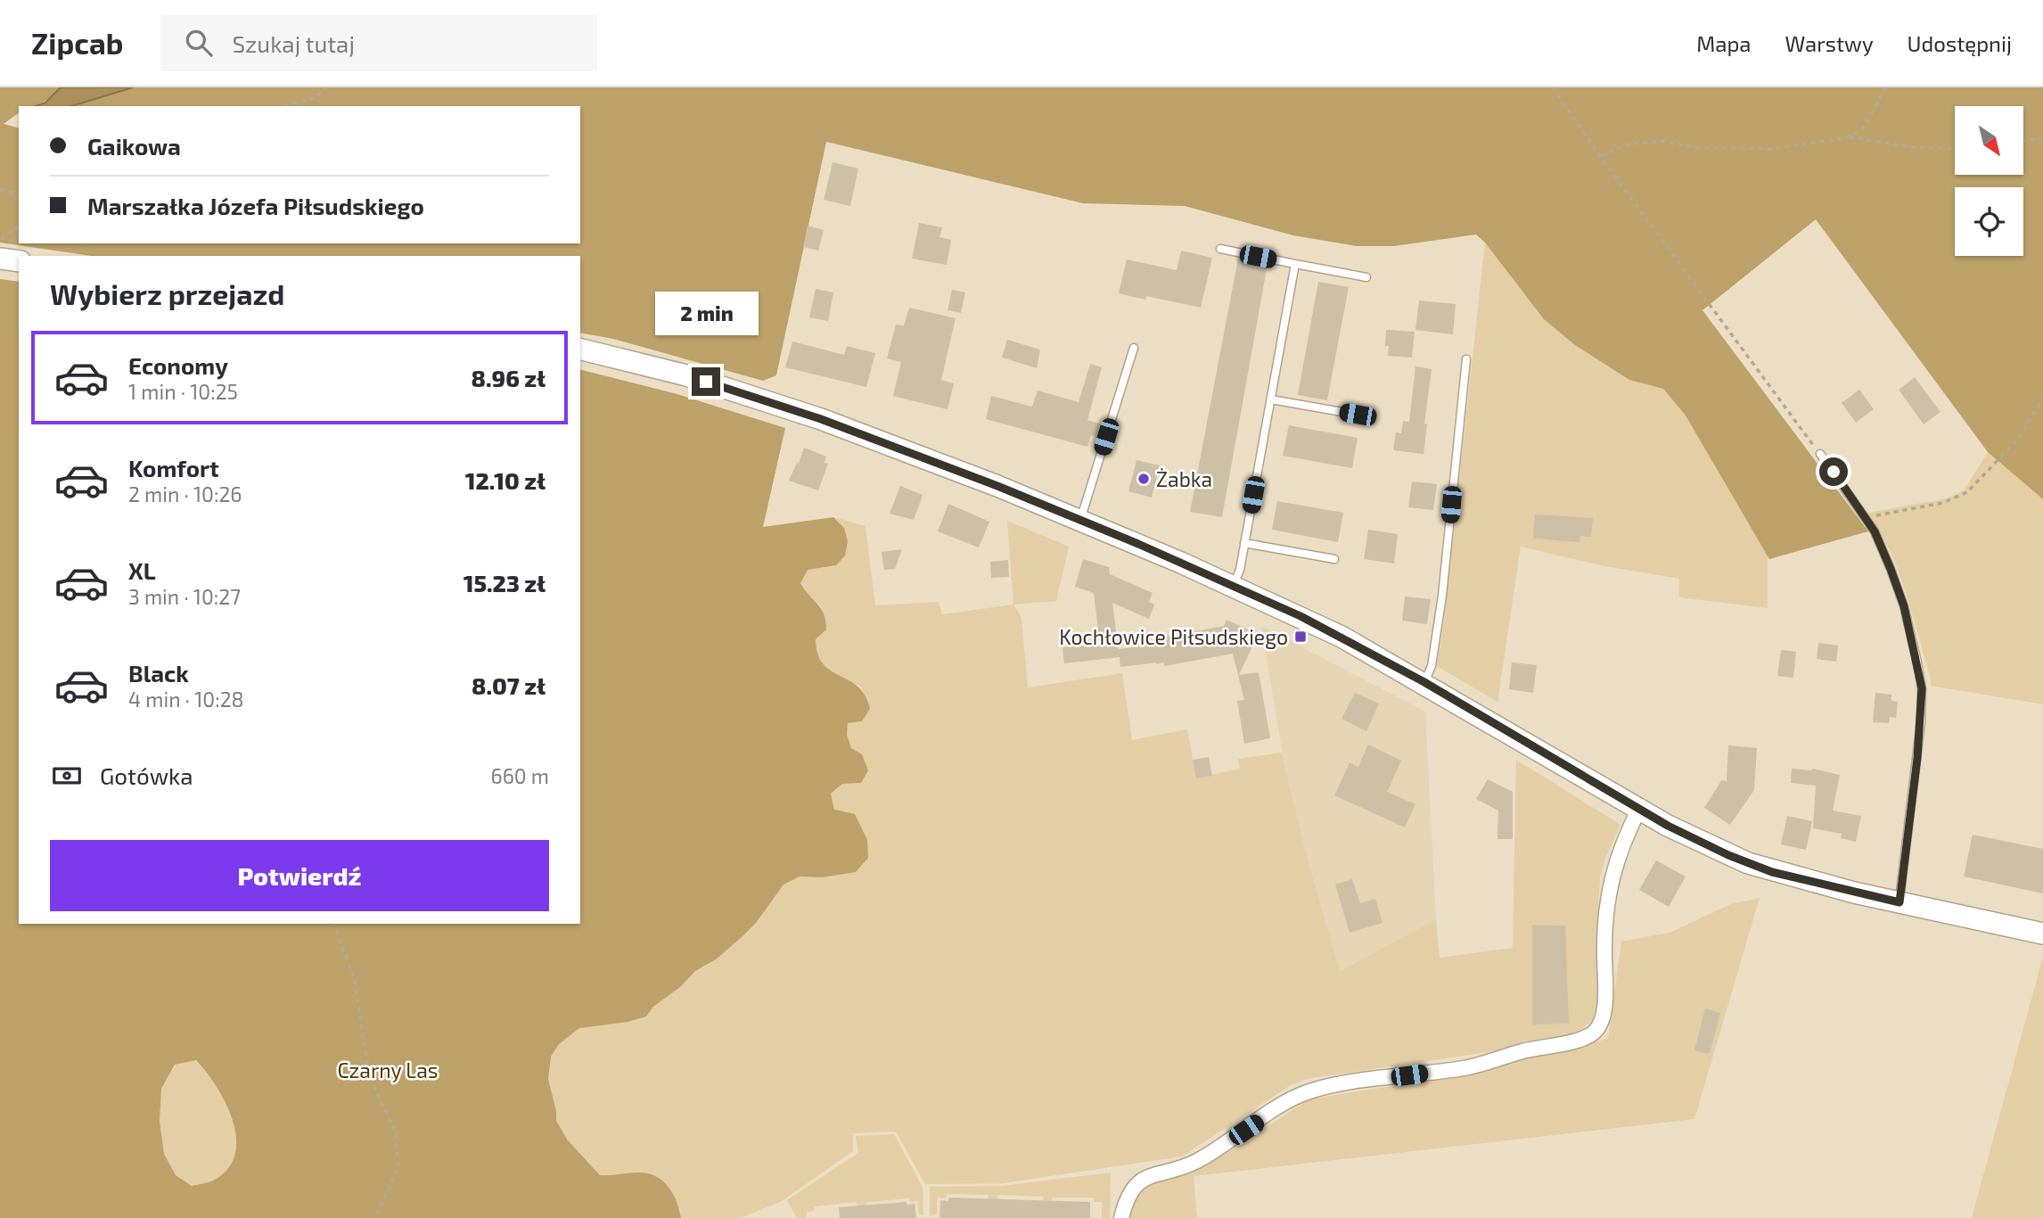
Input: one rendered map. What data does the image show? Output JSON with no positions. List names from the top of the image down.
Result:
{
  "parks": ["Czarny Las"],
  "places": {
    "other": ["Żabka"],
    "transit": ["Kochłowice Piłsudskiego"]
  },
  "north": "bottom right",
  "page": {
    "header": "Zipcab",
    "search": "Szukaj tutaj",
    "nav": ["Mapa", "Warstwy", "Udostępnij"],
    "banner": ["Gaikowa", "Marszałka Józefa Piłsudskiego"],
    "heading": "Wybierz przejazd",
    "bubble": "2 min",
    "list": [
      {
        "name": "Economy",
        "note": "1 min · 10:25",
        "value": "8.96 zł"
      },
      {
        "name": "Komfort",
        "note": "2 min · 10:26",
        "value": "12.10 zł"
      },
      {
        "name": "XL",
        "note": "3 min · 10:27",
        "value": "15.23 zł"
      },
      {
        "name": "Black",
        "note": "4 min · 10:28",
        "value": "8.07 zł"
      }
    ],
    "pay": ["Gotówka", "660 m"],
    "buttons": "Potwierdź"
  }
}
